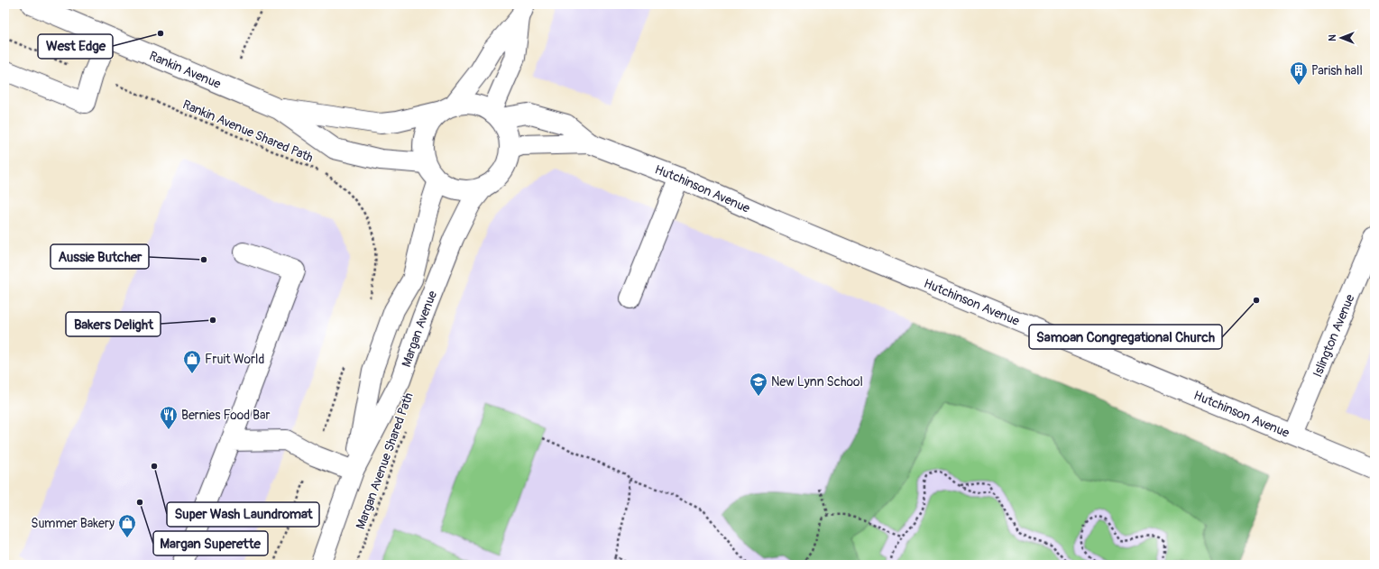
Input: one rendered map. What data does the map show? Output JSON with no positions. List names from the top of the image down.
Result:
{
  "streets": {
    "main road": [
      "Rankin Avenue",
      "Hutchinson Avenue",
      "Margan Avenue",
      "Islington Avenue"
    ],
    "path": ["Rankin Avenue Shared Path", "Margan Avenue Shared Path"]
  },
  "crossings": [
    ["Rankin Avenue", "Hutchinson Avenue"],
    ["Rankin Avenue", "Margan Avenue"],
    ["Hutchinson Avenue", "Margan Avenue"],
    ["Hutchinson Avenue", "Islington Avenue"]
  ],
  "places": {
    "other": [
      "West Edge",
      "Aussie Butcher",
      "Samoan Congregational Church",
      "Bakers Delight",
      "Super Wash Laundromat",
      "Margan Superette"
    ],
    "building": ["Parish hall"],
    "shop": ["Fruit World", "Summer Bakery"],
    "school or university": ["New Lynn School"],
    "restaurant": ["Bernies Food Bar"]
  },
  "north": "left"
}
